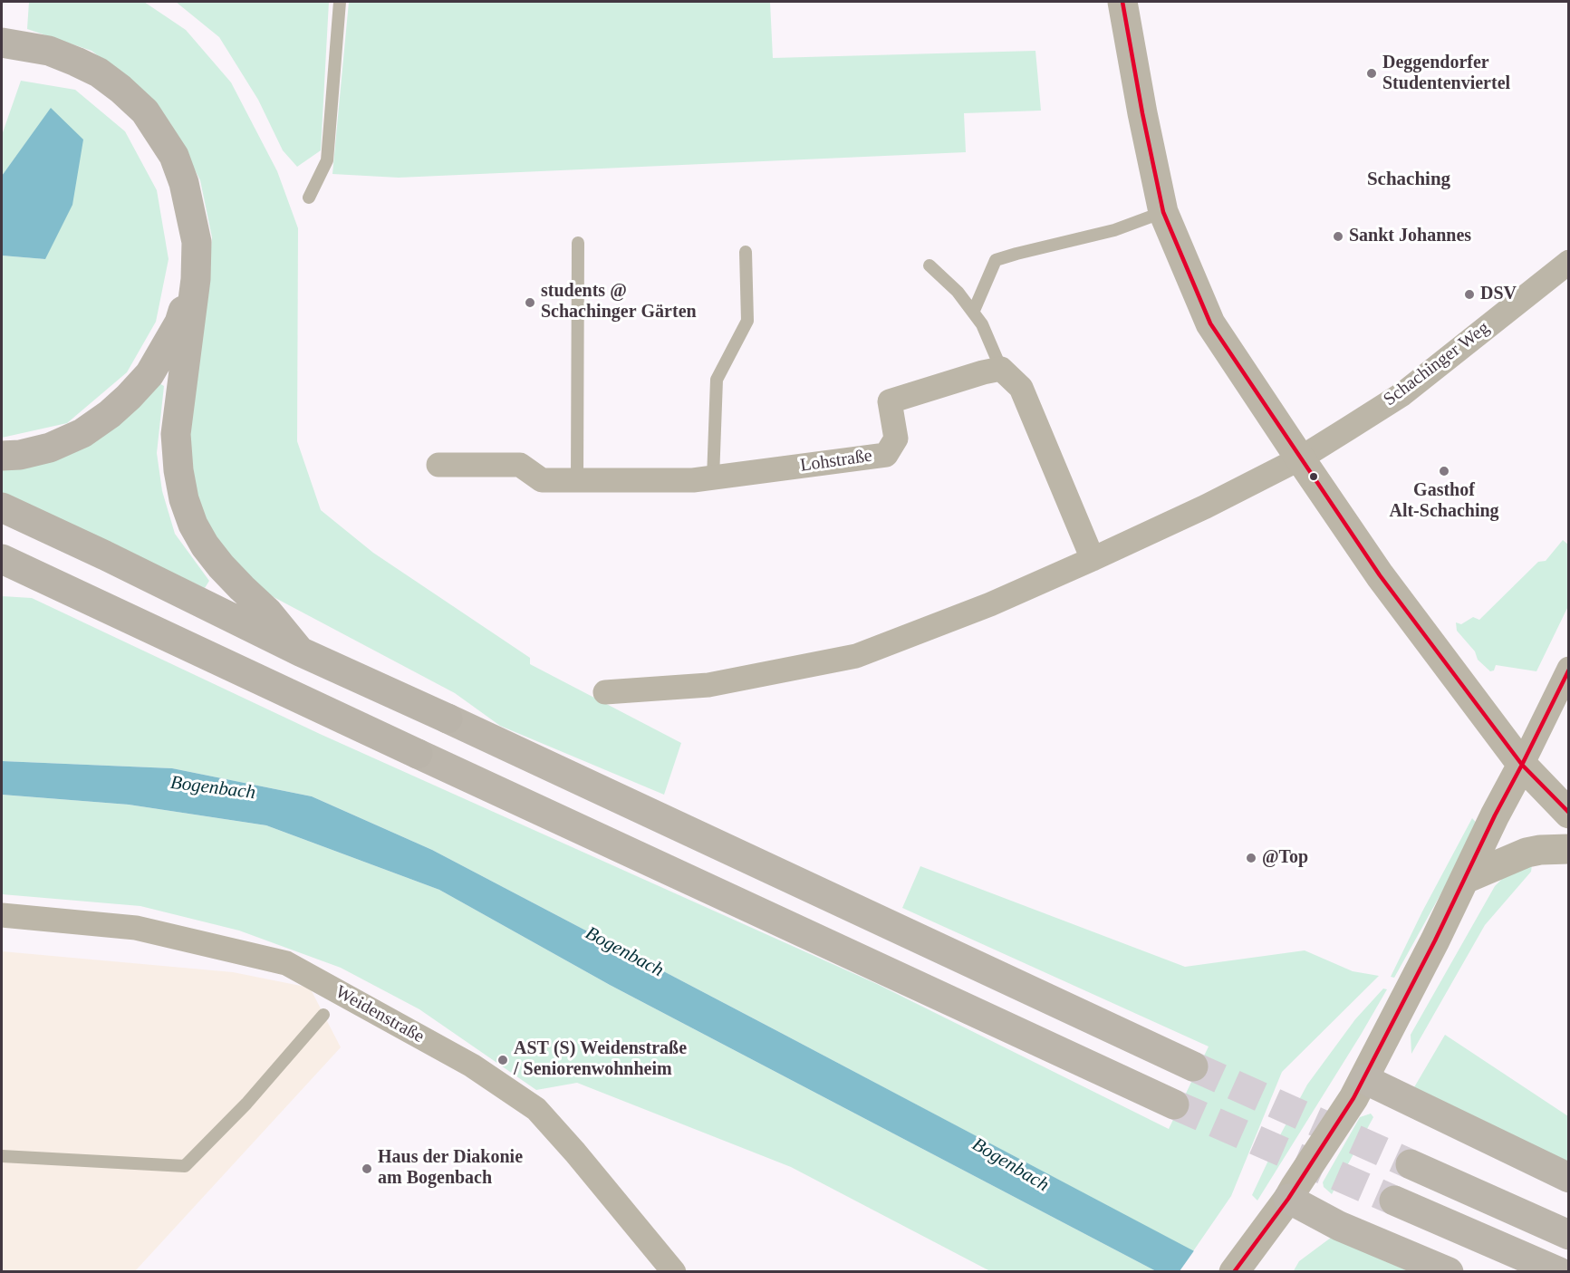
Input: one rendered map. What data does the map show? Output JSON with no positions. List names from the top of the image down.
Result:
{
  "streets": {
    "street": ["Schachinger Weg", "Lohstraße", "Weidenstraße"]
  },
  "districts": ["Schaching"],
  "water": ["Bogenbach"],
  "places": [
    "Deggendorfer Studentenviertel",
    "Sankt Johannes",
    "DSV",
    "students @ Schachinger Gärten",
    "Gasthof Alt-Schaching",
    "@Top",
    "AST (S) Weidenstraße / Seniorenwohnheim",
    "Haus der Diakonie am Bogenbach"
  ]
}
